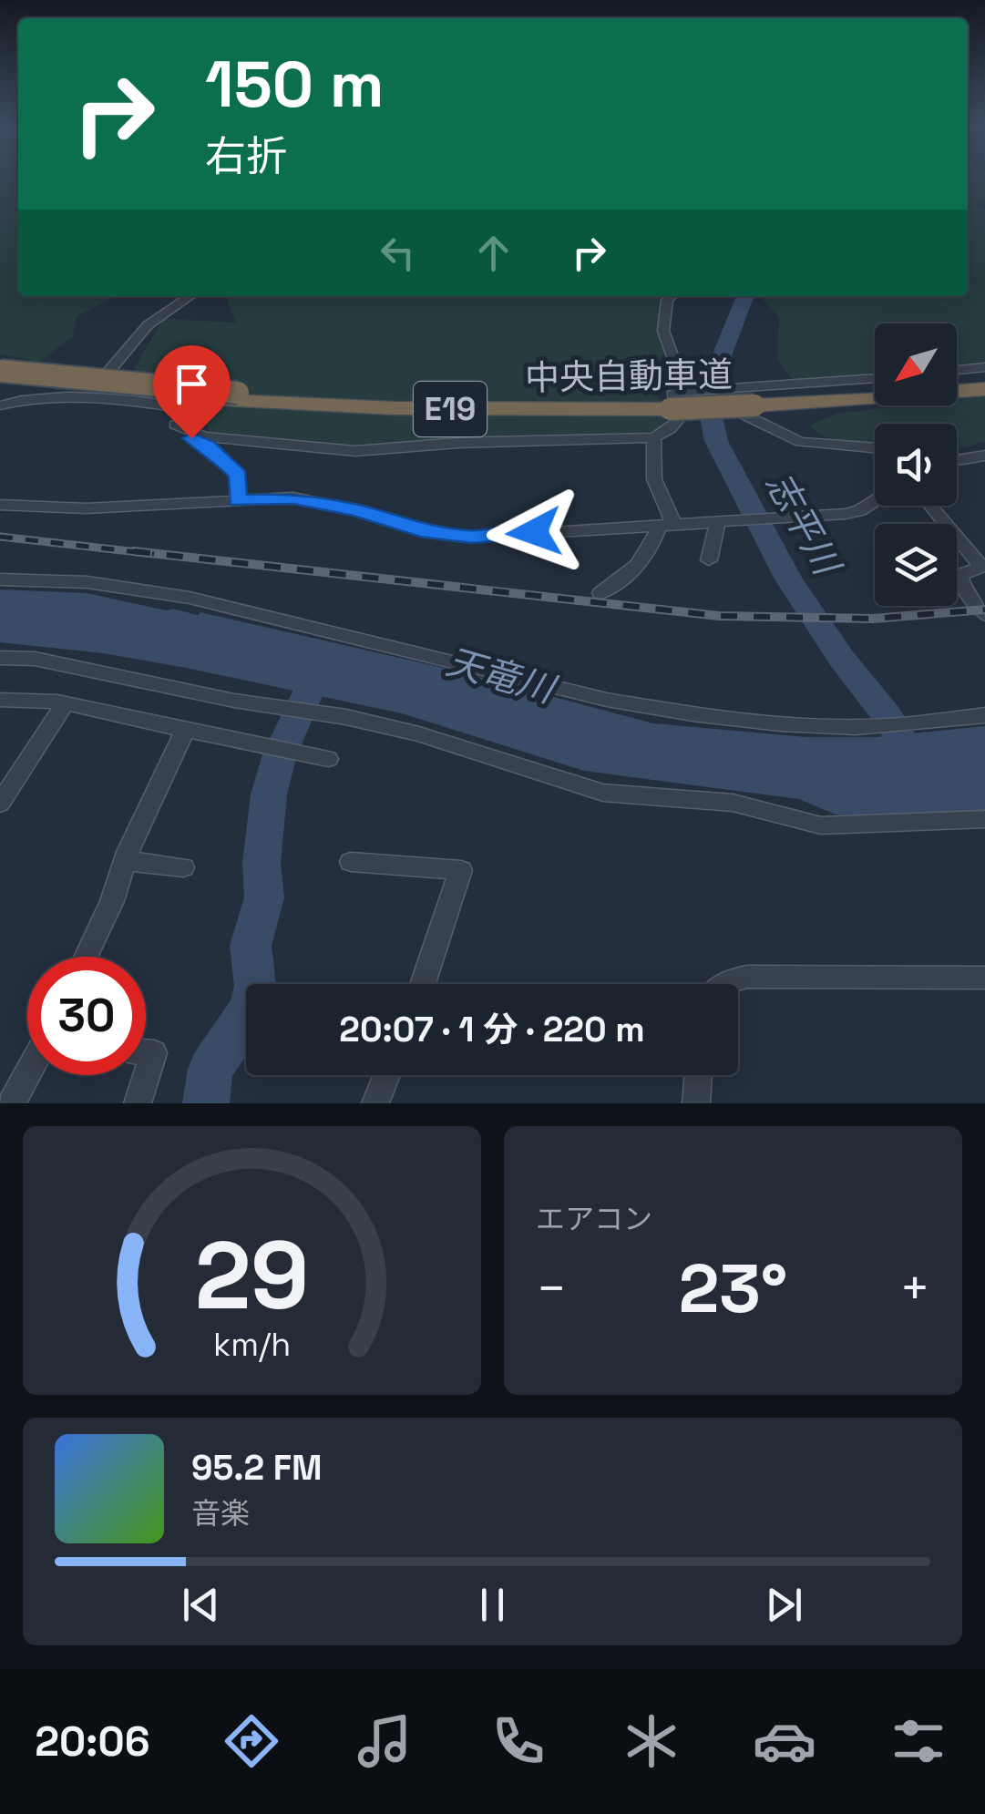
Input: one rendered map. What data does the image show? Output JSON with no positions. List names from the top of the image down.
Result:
{
  "streets": {
    "highway": ["中央自動車道", "E19"]
  },
  "water": ["志平川", "天竜川"],
  "north": "bottom left",
  "page": {
    "turn": ["150 m", "右折"],
    "limit": "30",
    "trip": "20:07 · 1 分 · 220 m",
    "tile": "エアコン",
    "heat": ["−", "23°", "+"],
    "song": ["95.2 FM", "音楽"],
    "tabs": "20:06",
    "gauge": ["29", "km/h"]
  }
}
